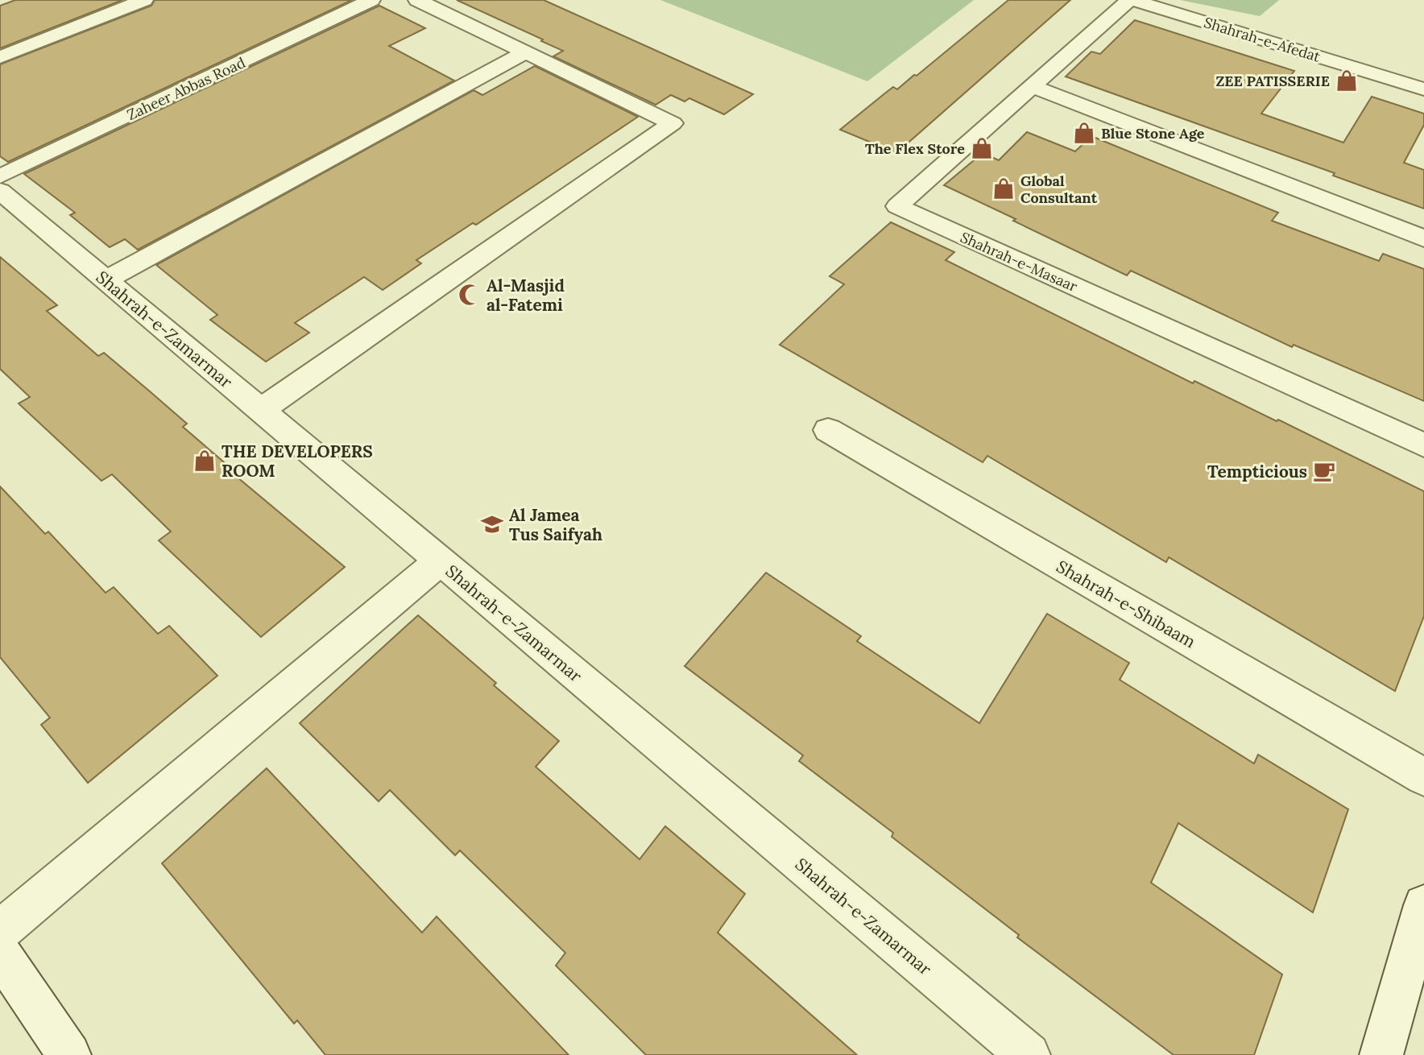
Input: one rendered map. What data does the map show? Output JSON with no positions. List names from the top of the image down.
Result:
{
  "streets": {
    "street": [
      "Shahrah-e-Afedat",
      "Zaheer Abbas Road",
      "Shahrah-e-Masaar",
      "Shahrah-e-Zamarmar",
      "Shahrah-e-Shibaam"
    ]
  },
  "crossings": [
    ["Shahrah-e-Afedat", "Shahrah-e-Masaar"]
  ],
  "places": {
    "shop": [
      "ZEE PATISSERIE",
      "Blue Stone Age",
      "The Flex Store",
      "Global Consultant",
      "THE DEVELOPERS ROOM"
    ],
    "mosque": ["Al-Masjid al-Fatemi"],
    "cafe": ["Tempticious"],
    "school or university": ["Al Jamea Tus Saifyah"]
  }
}
